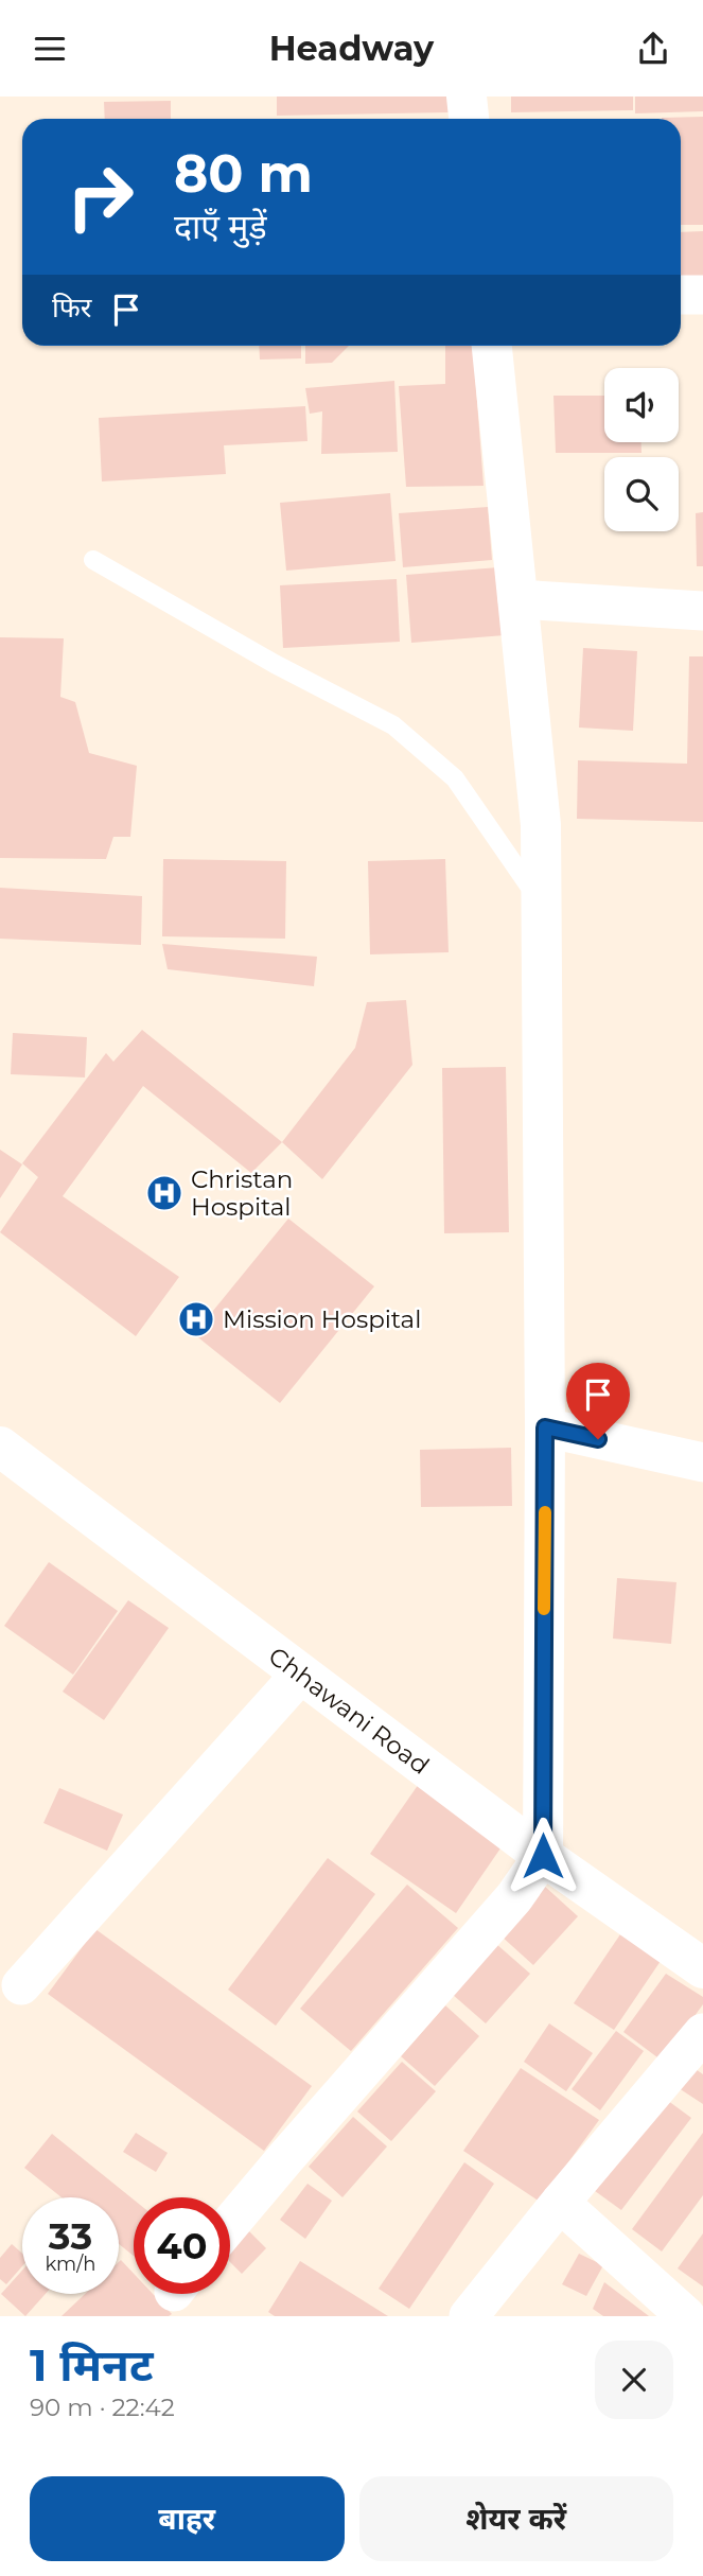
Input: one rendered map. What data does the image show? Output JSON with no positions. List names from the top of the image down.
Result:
{
  "streets": {
    "street": ["Chhawani Road"]
  },
  "places": {
    "hospital": ["Christan Hospital", "Mission Hospital"]
  },
  "page": {
    "header": "Headway",
    "turn": ["80 m", "दाएँ मुड़ें"],
    "then": "फिर",
    "speed": "33 km/h",
    "limit": "40",
    "heading": ["1 मिनट", "90 m · 22:42"],
    "buttons": ["बाहर", "शेयर करें"]
  }
}
